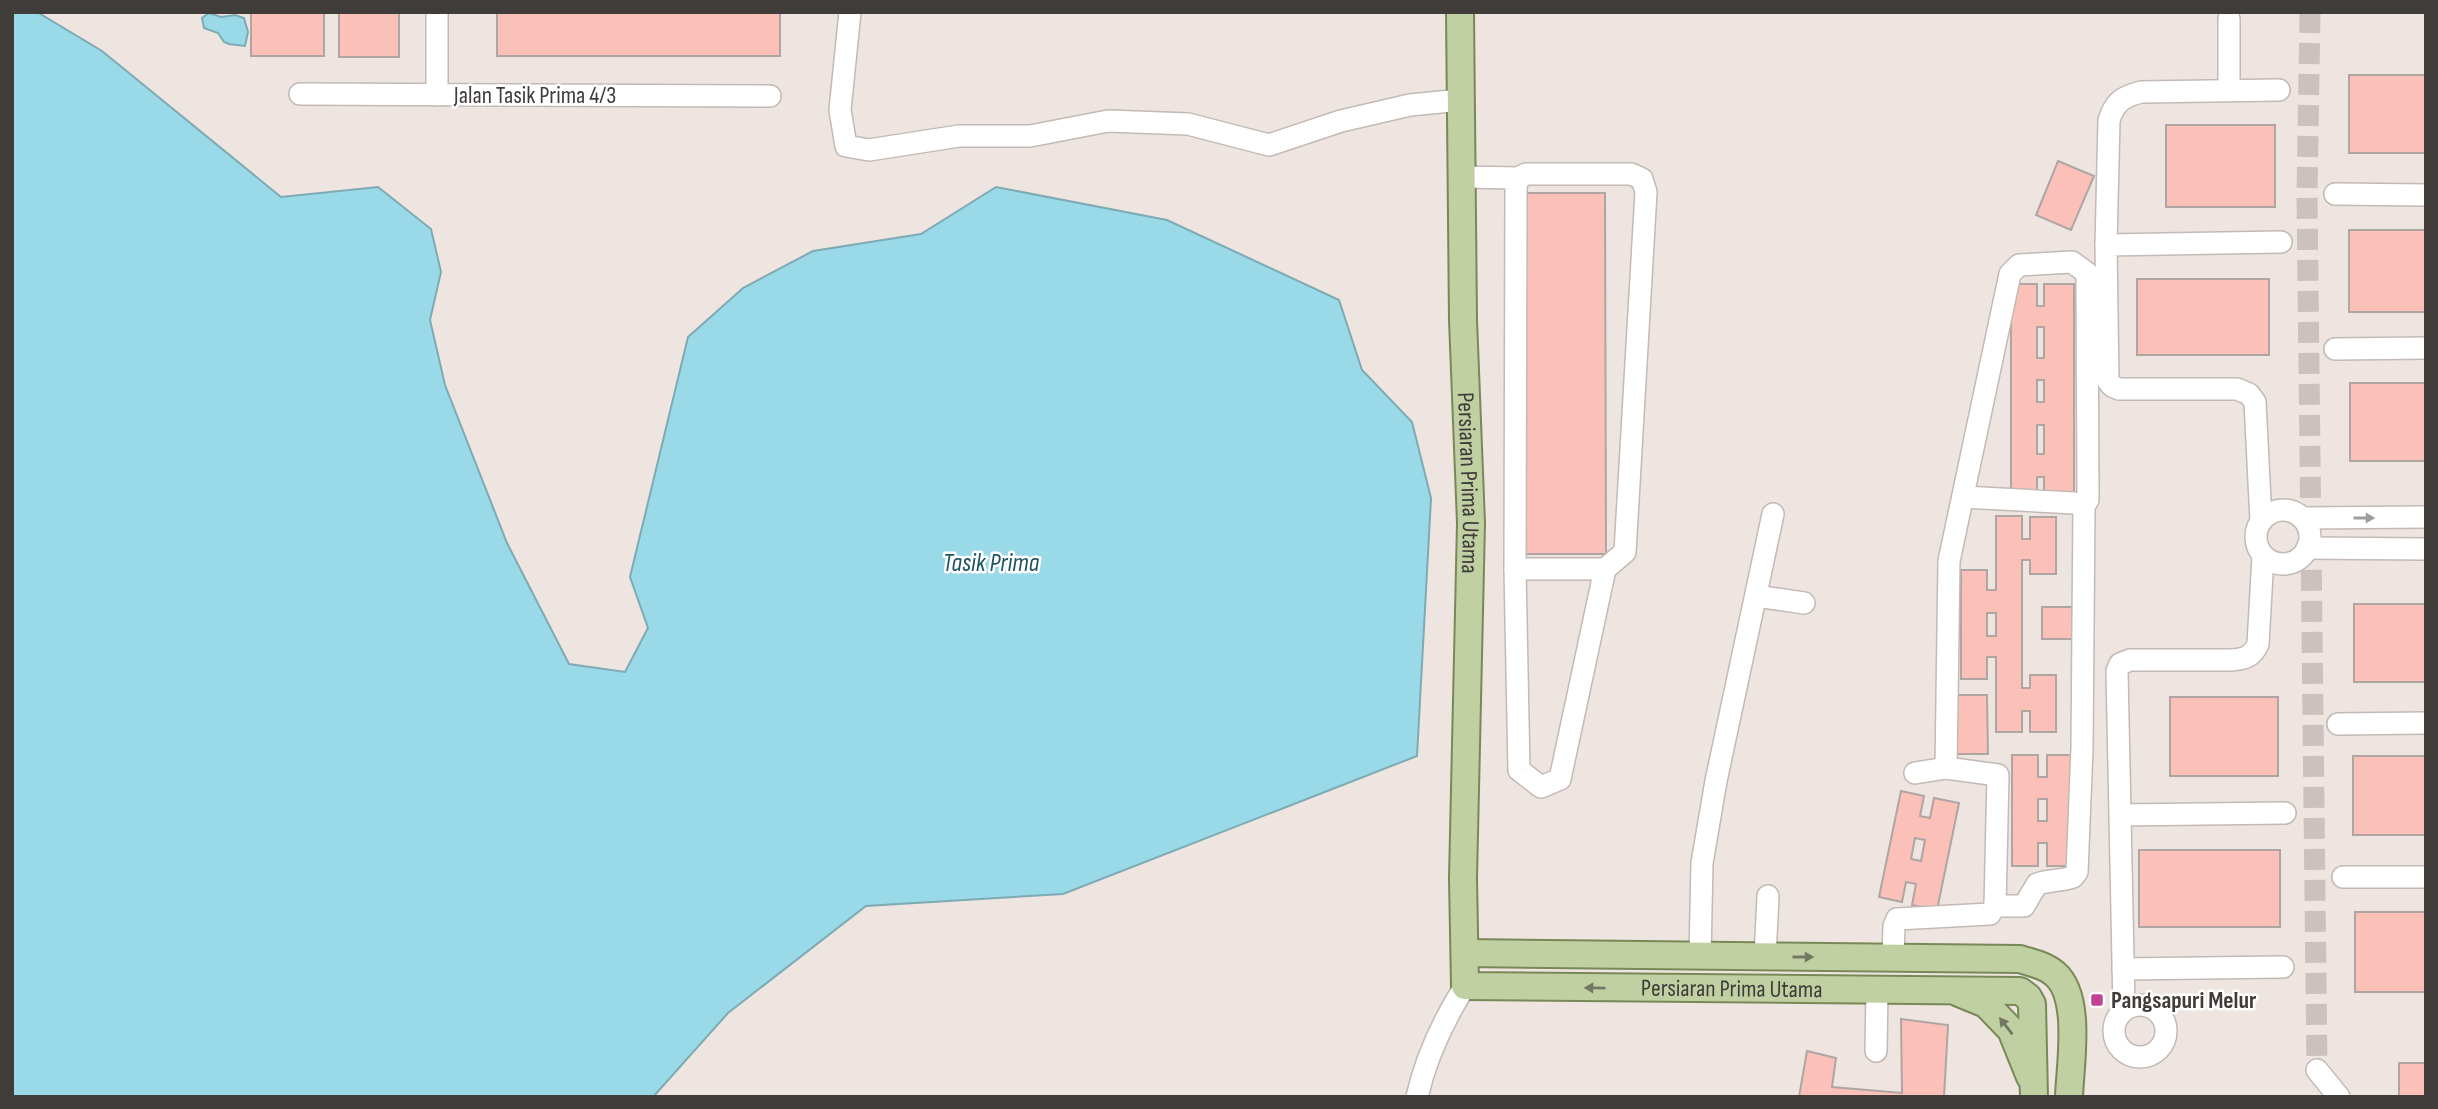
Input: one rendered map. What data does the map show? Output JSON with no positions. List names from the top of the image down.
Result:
{
  "streets": {
    "main road": ["Persiaran Prima Utama"],
    "street": ["Jalan Tasik Prima 4/3"]
  },
  "water": ["Tasik Prima"],
  "places": {
    "transit": ["Pangsapuri Melur"]
  }
}
